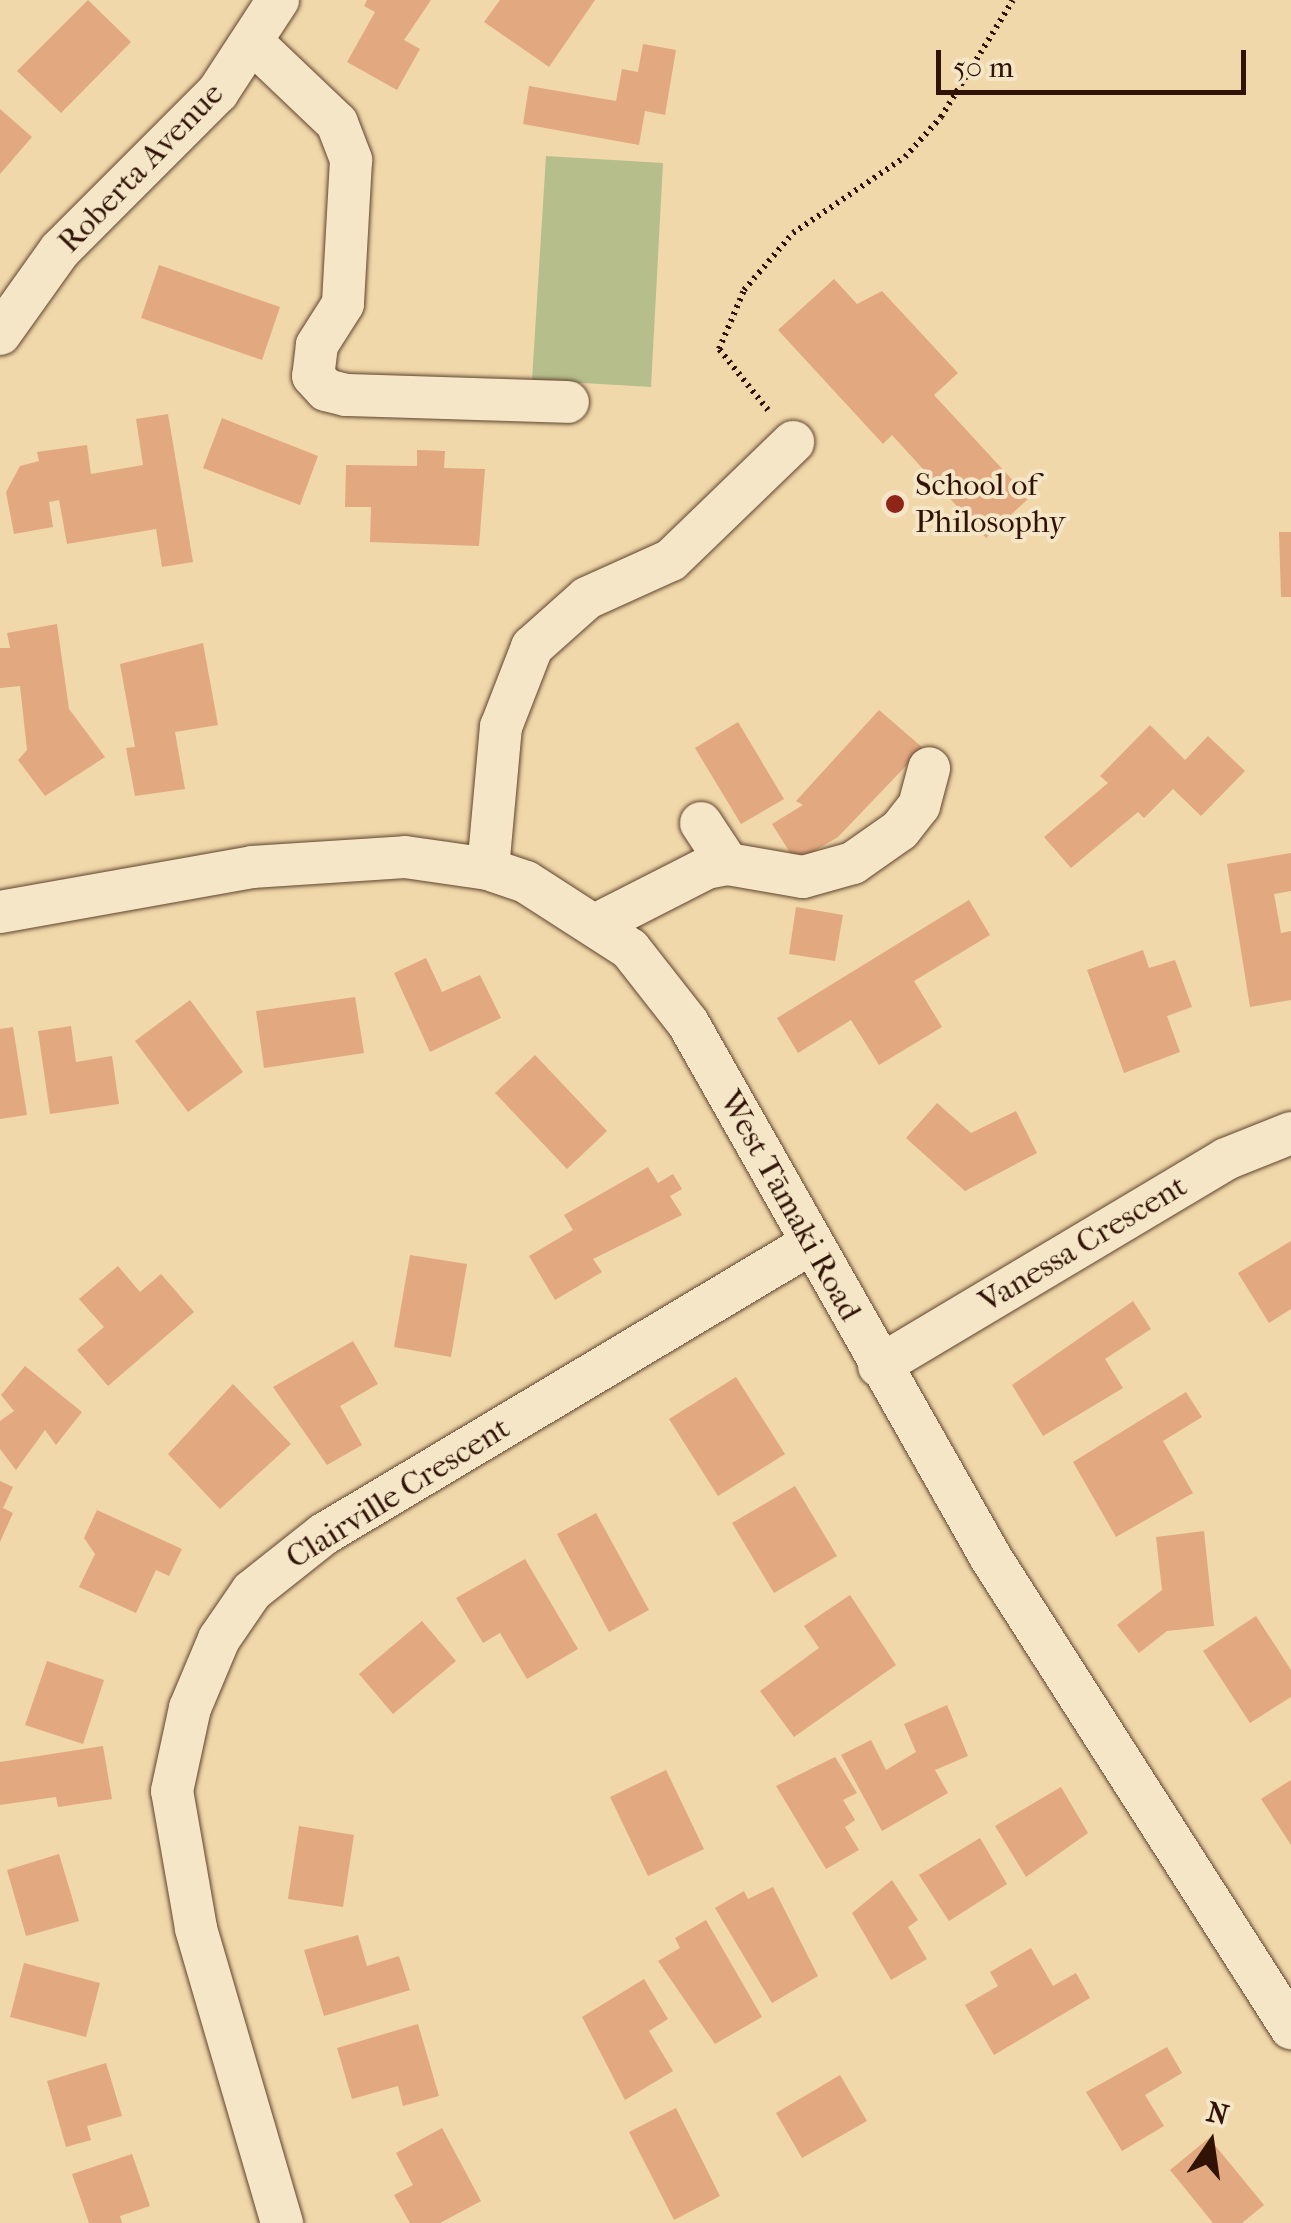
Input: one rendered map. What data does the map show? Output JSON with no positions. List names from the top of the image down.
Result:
{
  "streets": {
    "street": [
      "Roberta Avenue",
      "West Tāmaki Road",
      "Vanessa Crescent",
      "Clairville Crescent"
    ]
  },
  "crossings": [
    ["West Tāmaki Road", "Vanessa Crescent"],
    ["West Tāmaki Road", "Clairville Crescent"]
  ],
  "places": ["School of Philosophy"],
  "scale_bar": "50 m",
  "north": "top"
}
